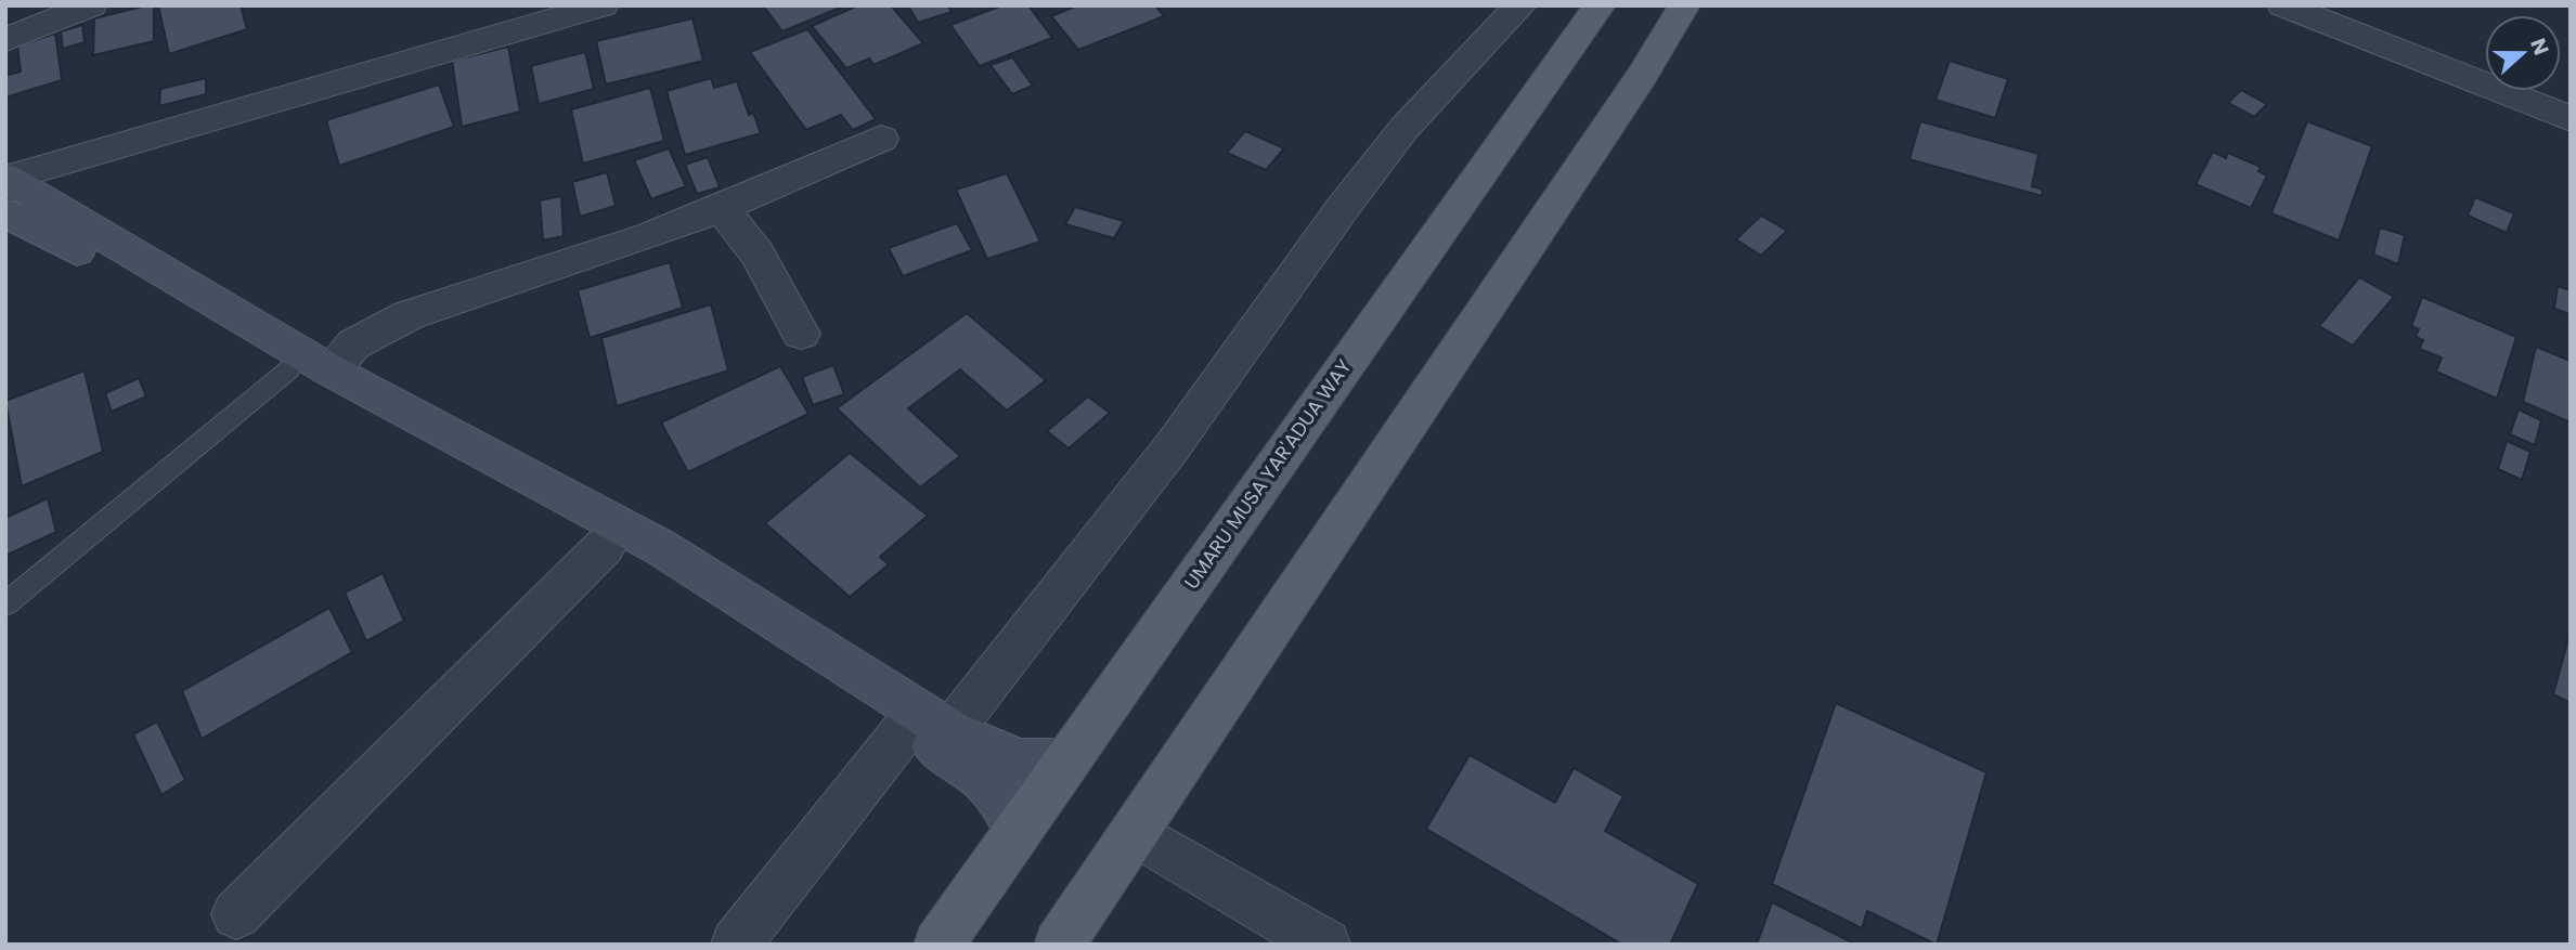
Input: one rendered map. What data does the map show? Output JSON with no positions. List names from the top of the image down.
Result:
{
  "streets": {
    "main road": ["UMARU MUSA YAR'ADUA WAY"]
  },
  "north": "right"
}
